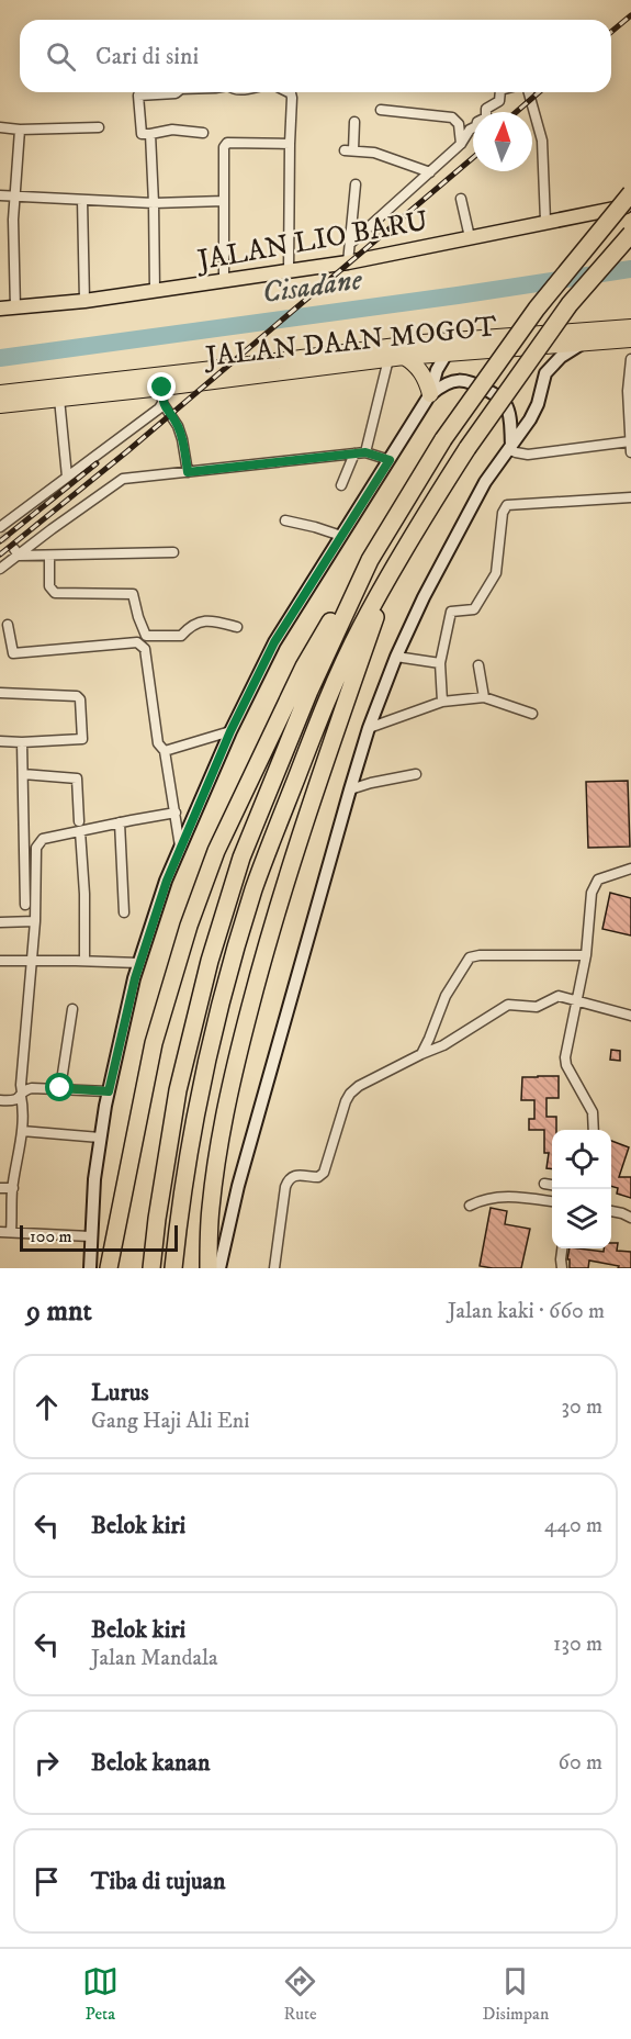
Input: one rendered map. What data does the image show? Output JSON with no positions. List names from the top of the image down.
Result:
{
  "streets": {
    "highway": ["JALAN DAAN MOGOT"],
    "main road": ["JALAN LIO BARU"]
  },
  "water": ["Cisadane"],
  "scale_bar": "100 m",
  "north": "top",
  "page": {
    "search": "Cari di sini",
    "scale": "100 m",
    "heading": ["9 mnt", "Jalan kaki · 660 m"],
    "list": [
      ["Lurus", "Gang Haji Ali Eni", "30 m"],
      ["Belok kiri", "440 m"],
      ["Belok kiri", "Jalan Mandala", "130 m"],
      ["Belok kanan", "60 m"],
      "Tiba di tujuan"
    ],
    "nav": ["Peta", "Rute", "Disimpan"]
  }
}
